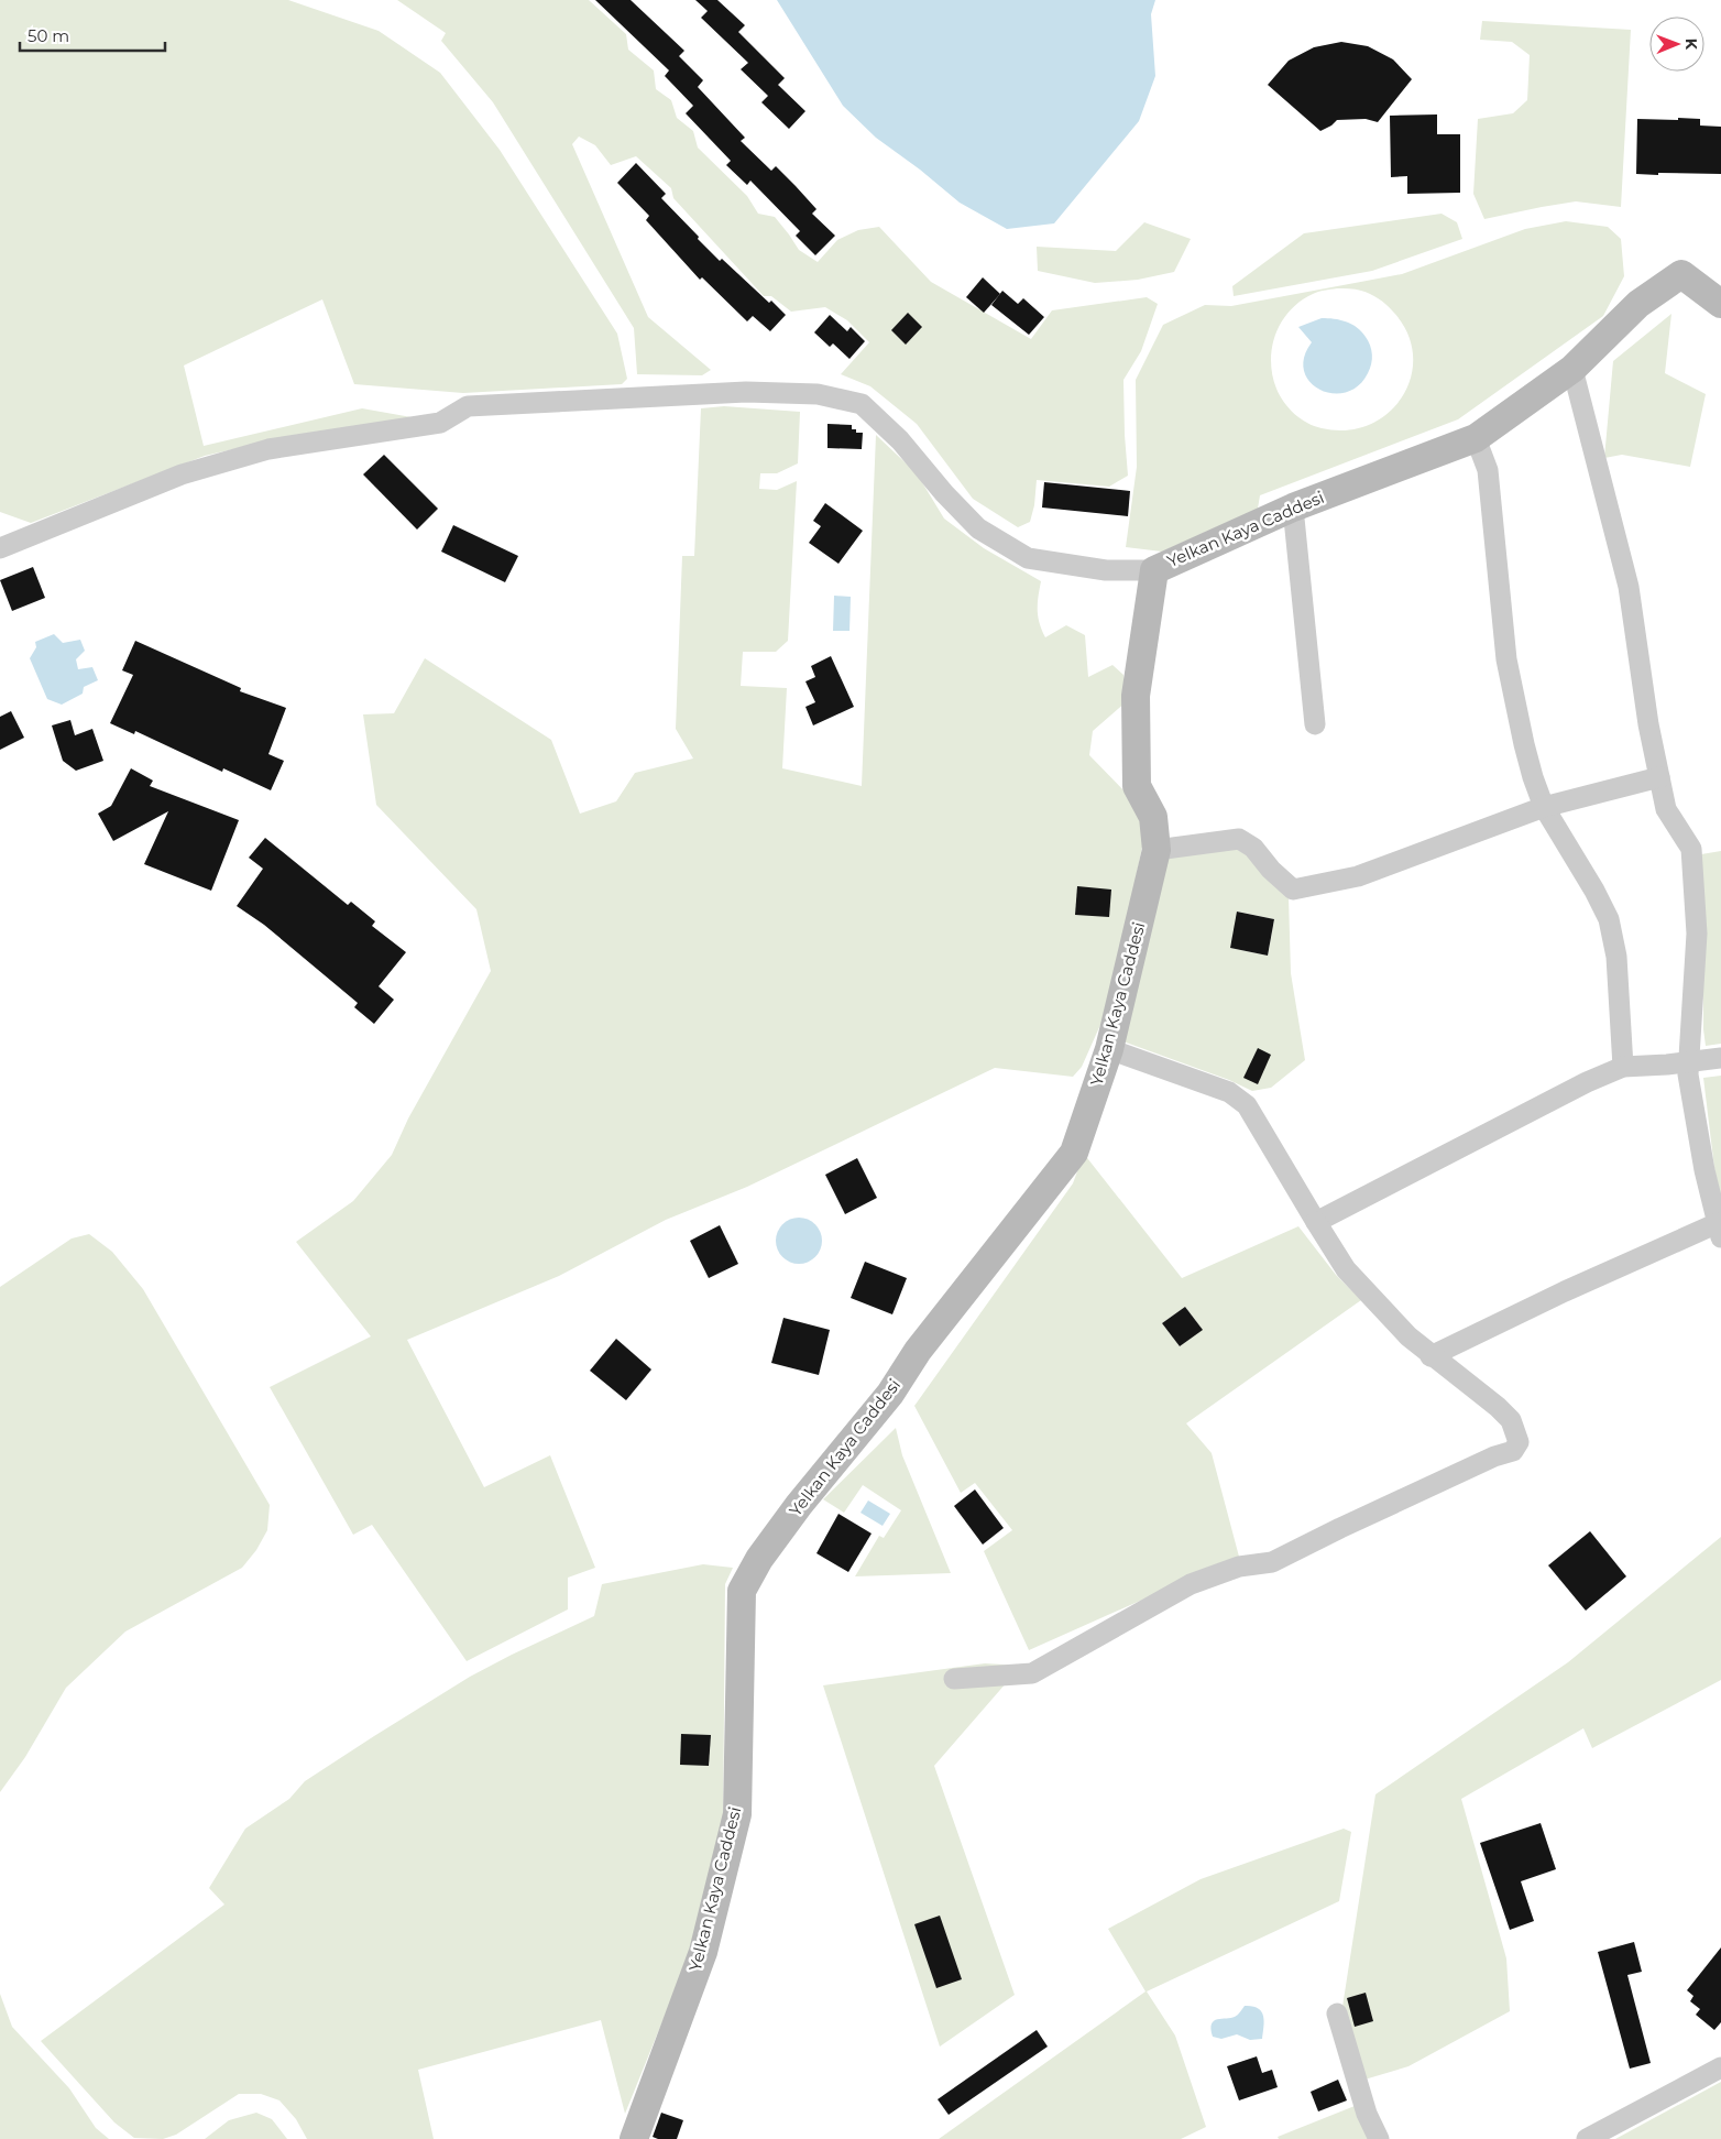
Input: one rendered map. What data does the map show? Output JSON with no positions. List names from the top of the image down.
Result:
{
  "streets": {
    "street": ["Yelkan Kaya Caddesi"]
  },
  "scale_bar": "50 m",
  "north": "right"
}
